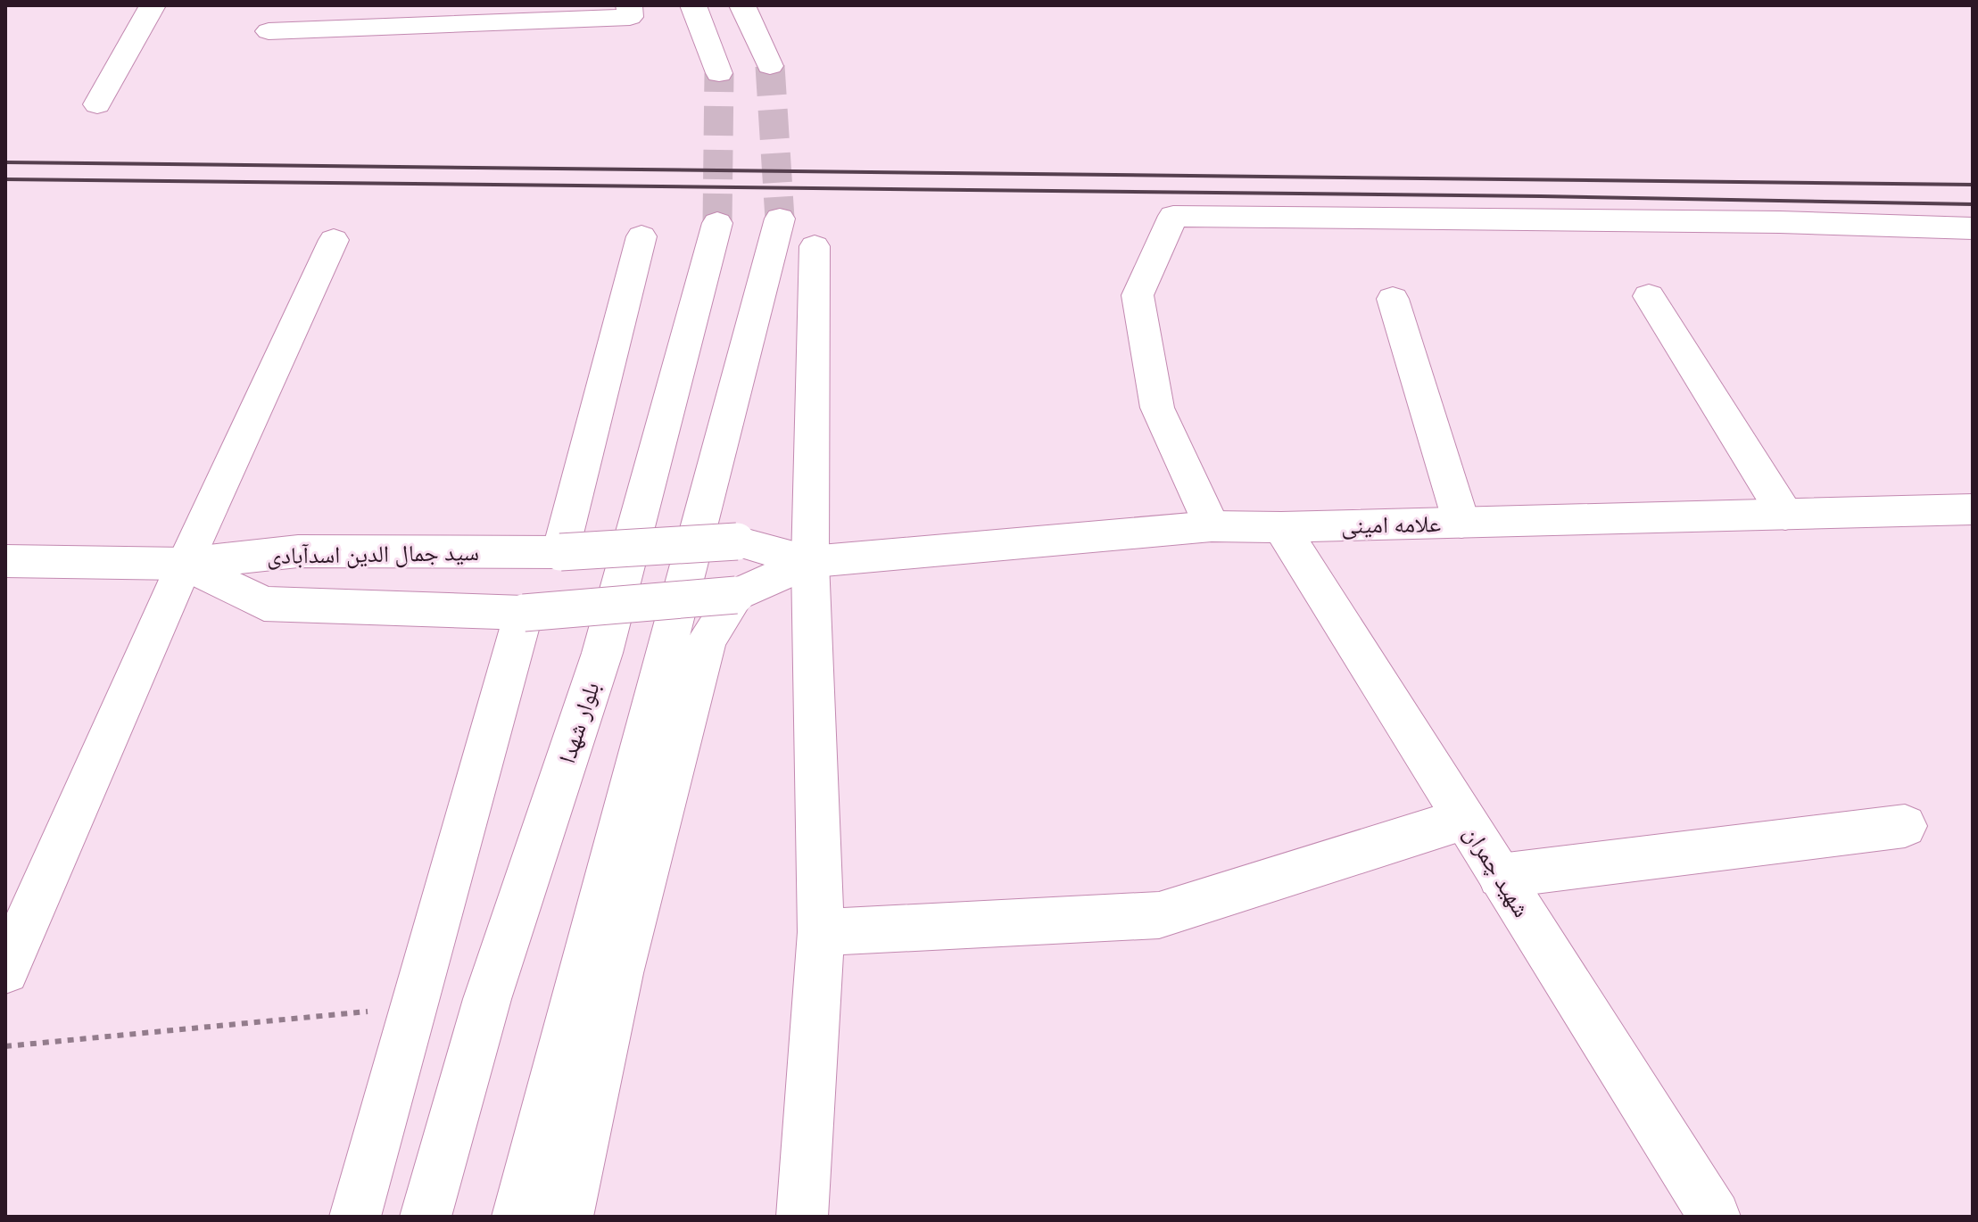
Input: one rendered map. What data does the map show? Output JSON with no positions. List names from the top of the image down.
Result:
{
  "streets": {
    "street": [
      "علامه امینی",
      "سید جمال الدین اسدآبادی",
      "بلوار شهدا",
      "شهید چمران"
    ]
  },
  "crossings": [
    ["علامه امینی", "سید جمال الدین اسدآبادی"],
    ["علامه امینی", "شهید چمران"]
  ]
}
